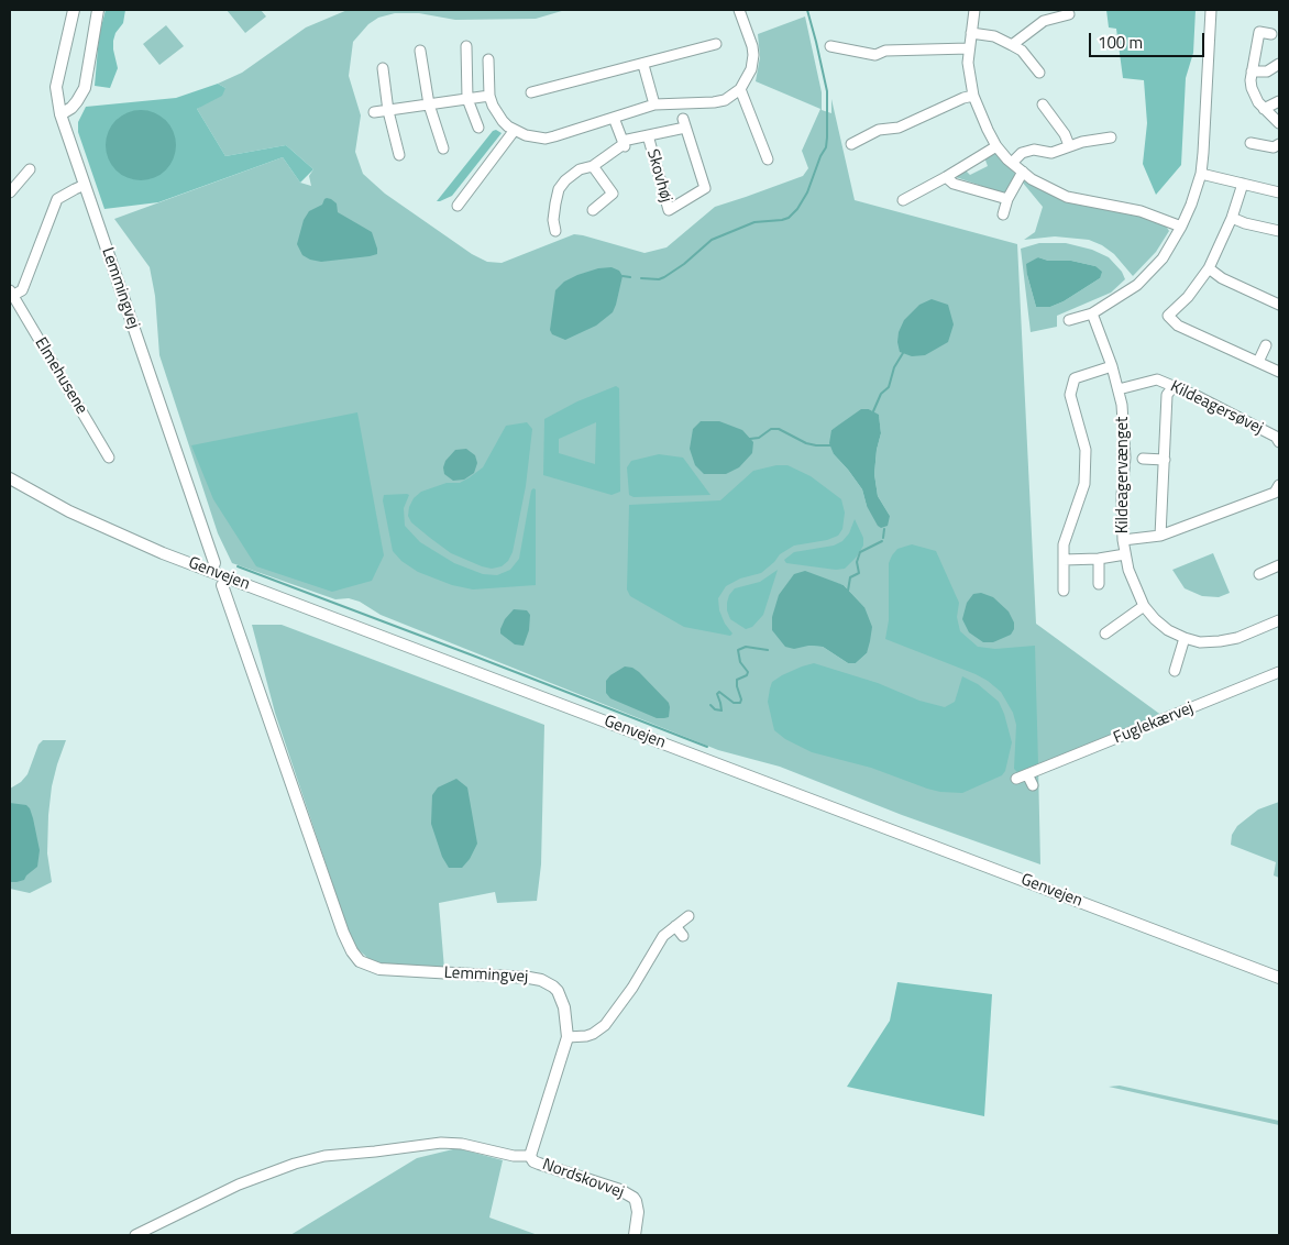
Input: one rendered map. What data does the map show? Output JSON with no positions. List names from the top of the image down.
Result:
{
  "streets": {
    "street": [
      "Skovhøj",
      "Lemmingvej",
      "Elmehusene",
      "Kildeagersøvej",
      "Kildeagervænget",
      "Genvejen",
      "Fuglekærvej",
      "Nordskovvej"
    ]
  },
  "crossings": [
    ["Lemmingvej", "Elmehusene"],
    ["Lemmingvej", "Nordskovvej"],
    ["Kildeagersøvej", "Kildeagervænget"]
  ],
  "scale_bar": "100 m"
}
